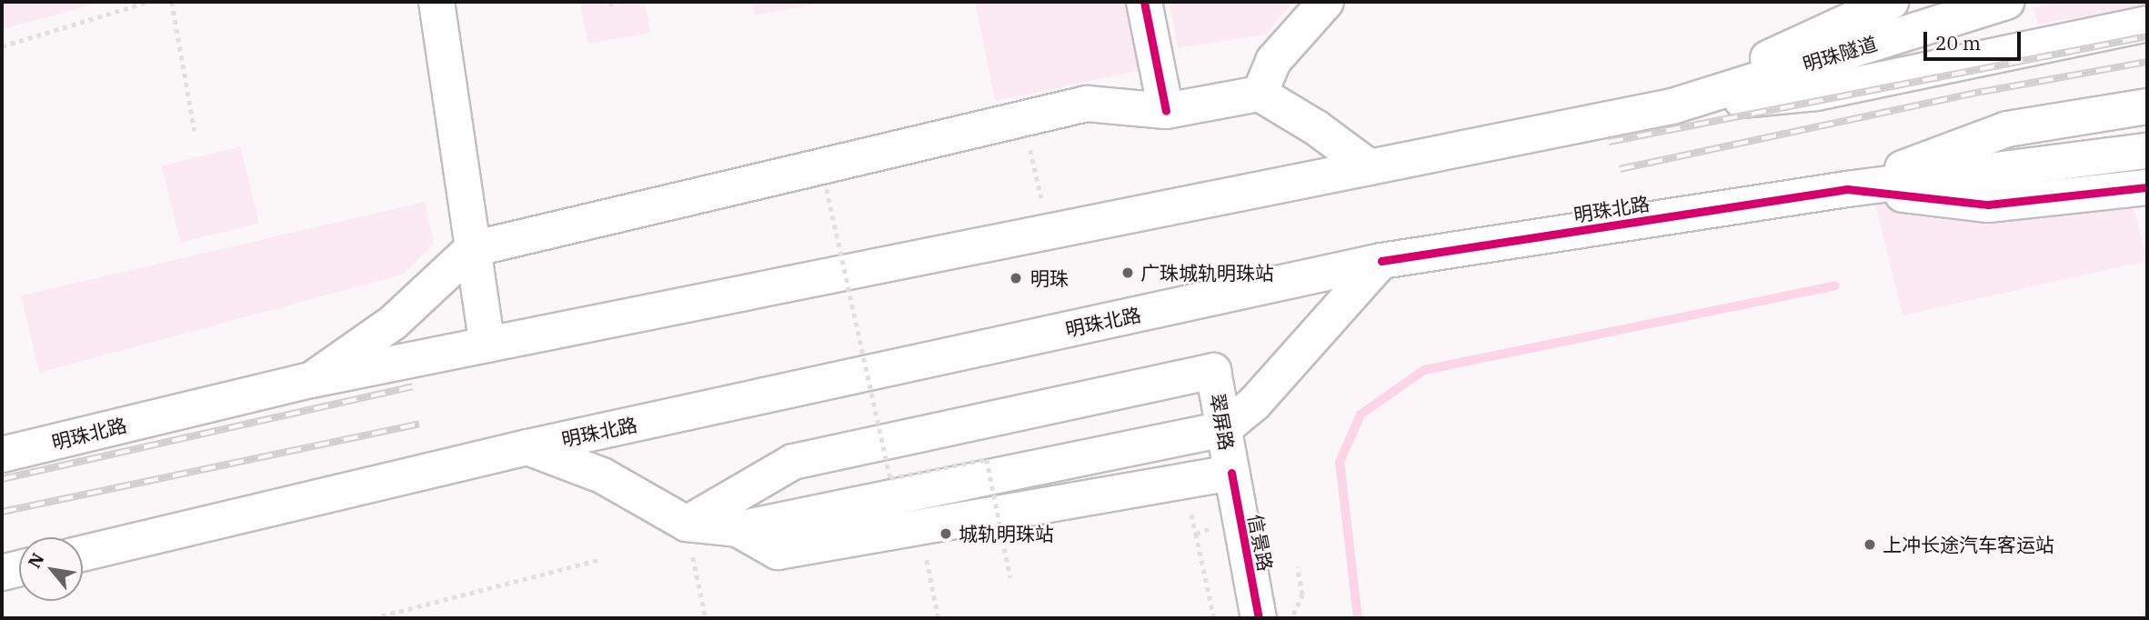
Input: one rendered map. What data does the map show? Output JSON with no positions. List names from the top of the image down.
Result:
{
  "streets": {
    "main road": [
      "明珠隧道",
      "明珠北路",
      "翠屏路",
      "信景路"
    ]
  },
  "crossings": [
    ["明珠隧道", "明珠北路"],
    ["翠屏路", "信景路"]
  ],
  "places": [
    "广珠城轨明珠站",
    "明珠",
    "城轨明珠站",
    "上冲长途汽车客运站"
  ],
  "scale_bar": "20 m",
  "north": "top left"
}
